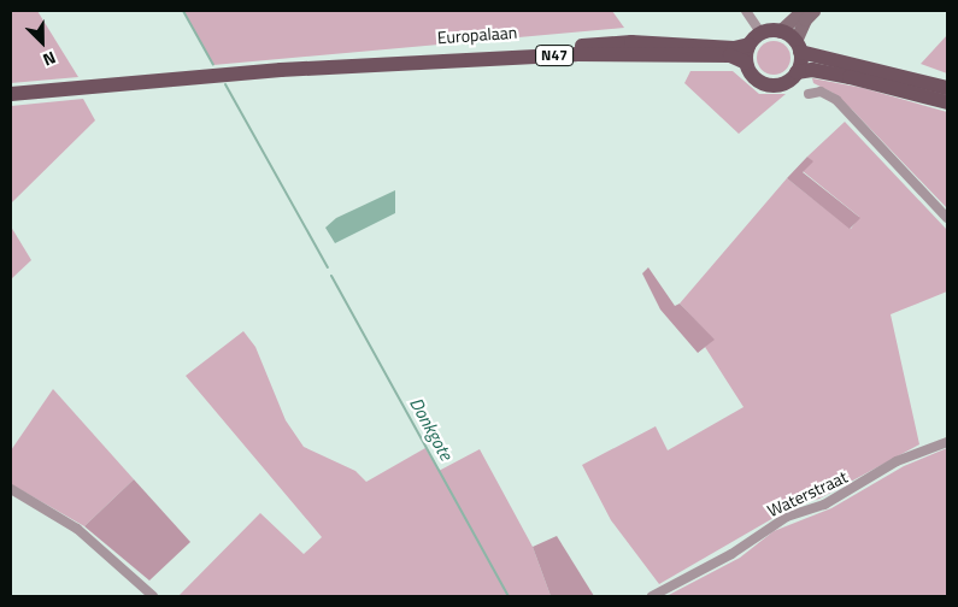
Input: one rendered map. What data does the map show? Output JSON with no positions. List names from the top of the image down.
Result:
{
  "streets": {
    "main road": ["Europalaan", "N47"],
    "street": ["Waterstraat"]
  },
  "water": ["Donkgote"],
  "north": "bottom right"
}
